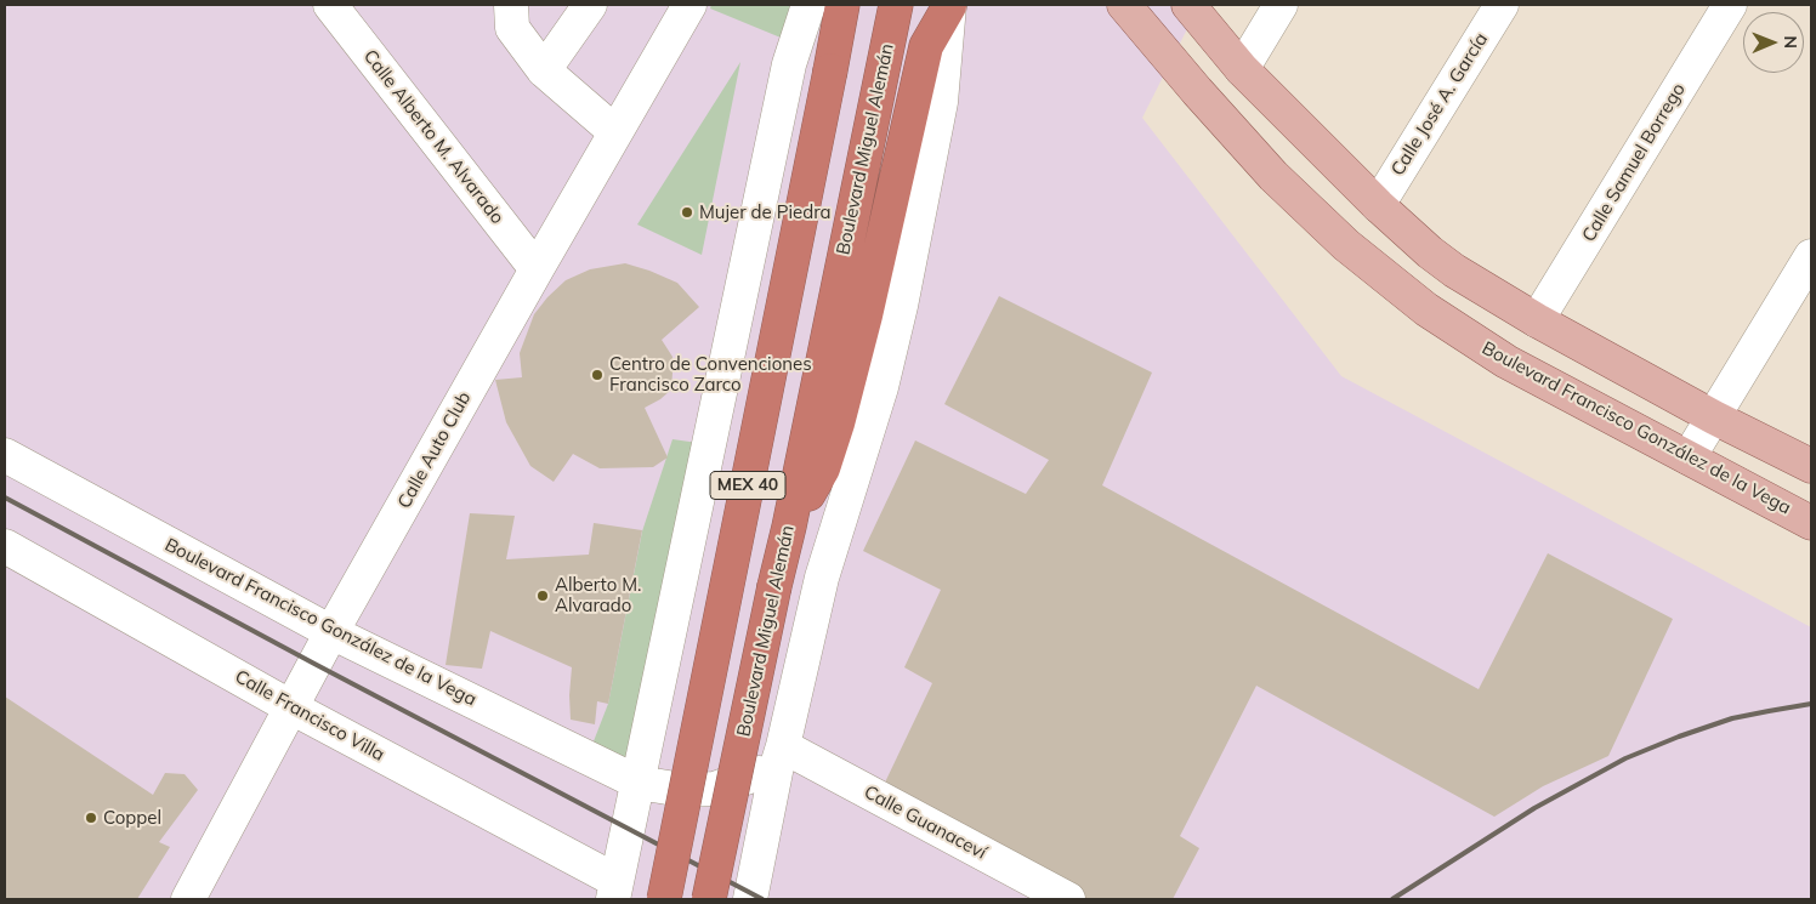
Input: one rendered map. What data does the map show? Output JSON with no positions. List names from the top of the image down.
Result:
{
  "streets": {
    "highway": ["Boulevard Miguel Alemán", "MEX 40"],
    "main road": ["Boulevard Francisco González de la Vega"],
    "street": [
      "Calle José A. García",
      "Calle Alberto M. Alvarado",
      "Calle Samuel Borrego",
      "Calle Auto Club",
      "Calle Francisco Villa",
      "Calle Guanaceví"
    ]
  },
  "crossings": [
    ["Calle Alberto M. Alvarado", "Calle Auto Club"],
    ["Boulevard Francisco González de la Vega", "Calle Auto Club"],
    ["Boulevard Francisco González de la Vega", "Calle Guanaceví"],
    ["Calle Auto Club", "Calle Francisco Villa"]
  ],
  "places": [
    "Mujer de Piedra",
    "Centro de Convenciones Francisco Zarco",
    "Alberto M. Alvarado",
    "Coppel"
  ],
  "north": "right"
}
